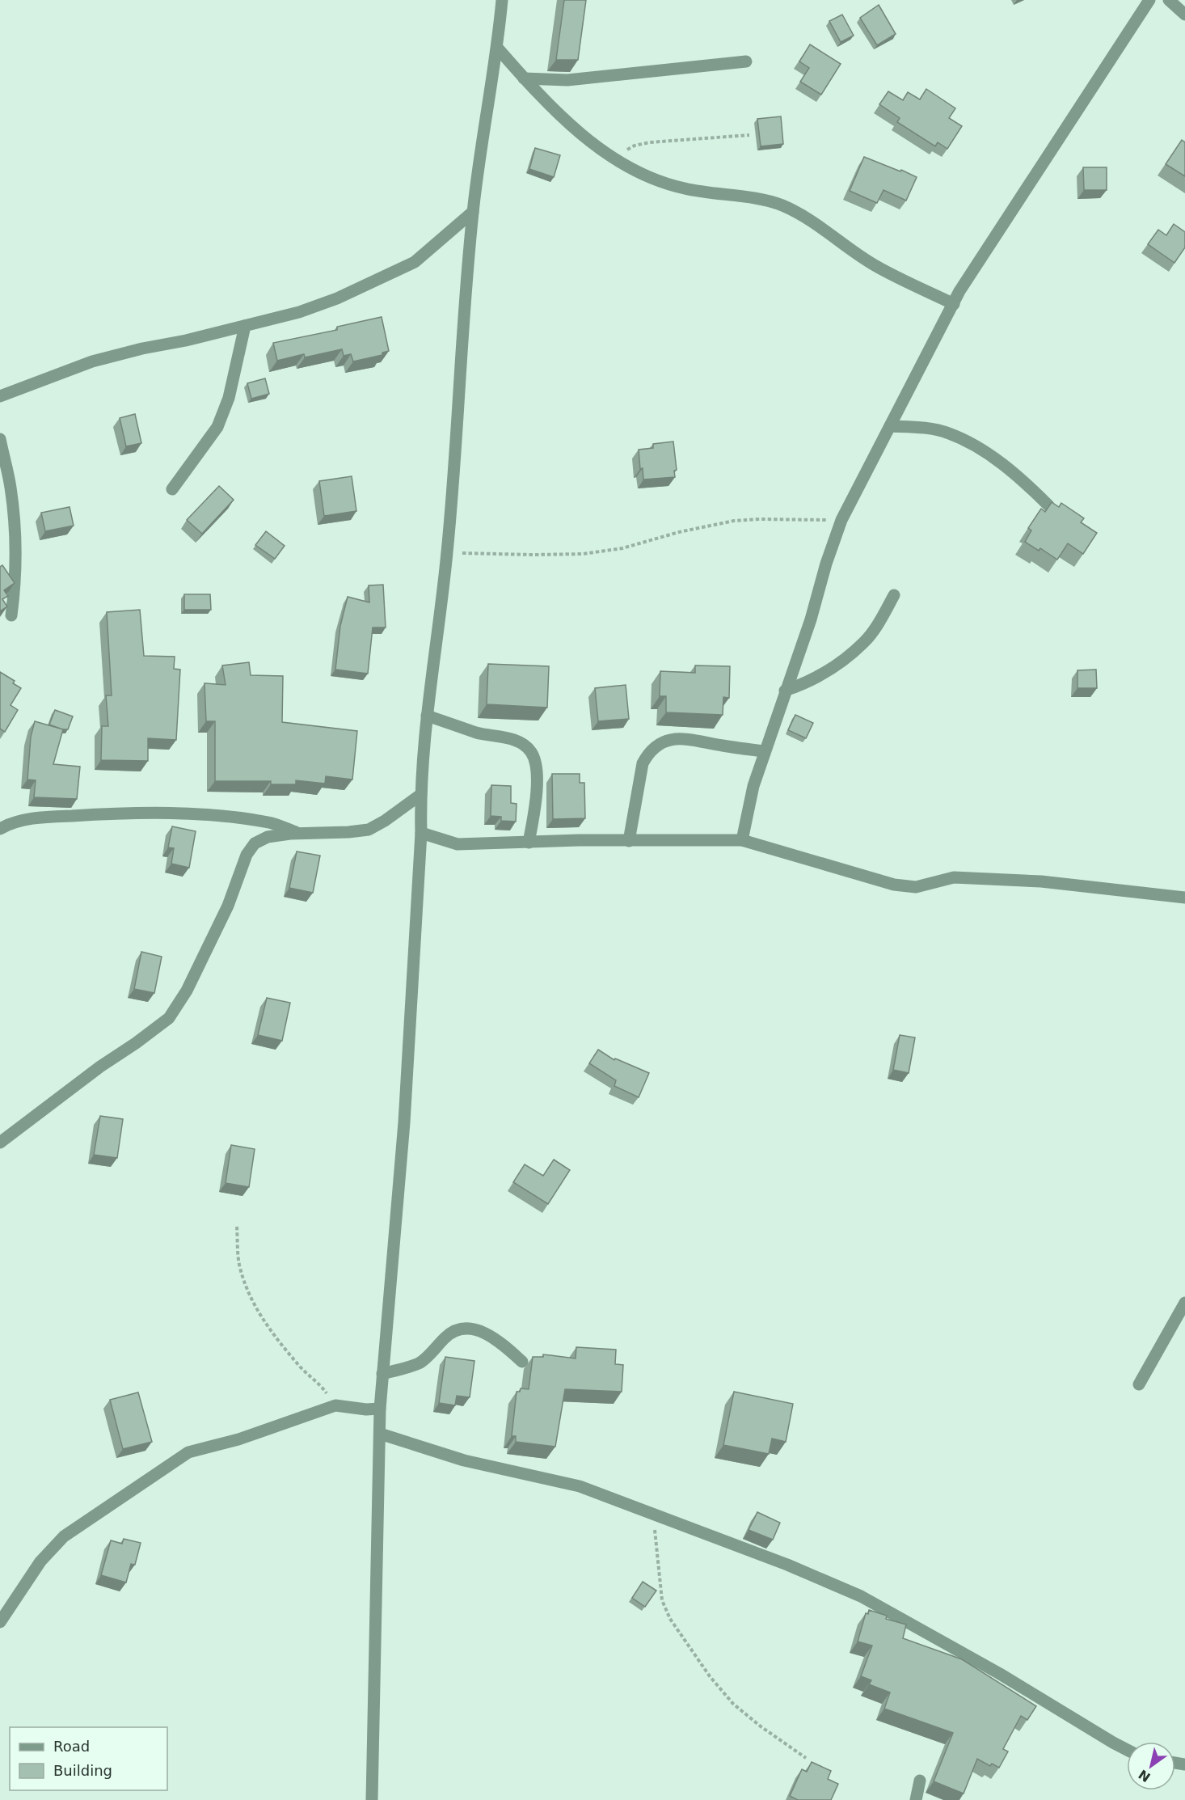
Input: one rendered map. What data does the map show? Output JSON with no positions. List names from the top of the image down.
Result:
{
  "legend": ["Road", "Building"],
  "north": "bottom left"
}
